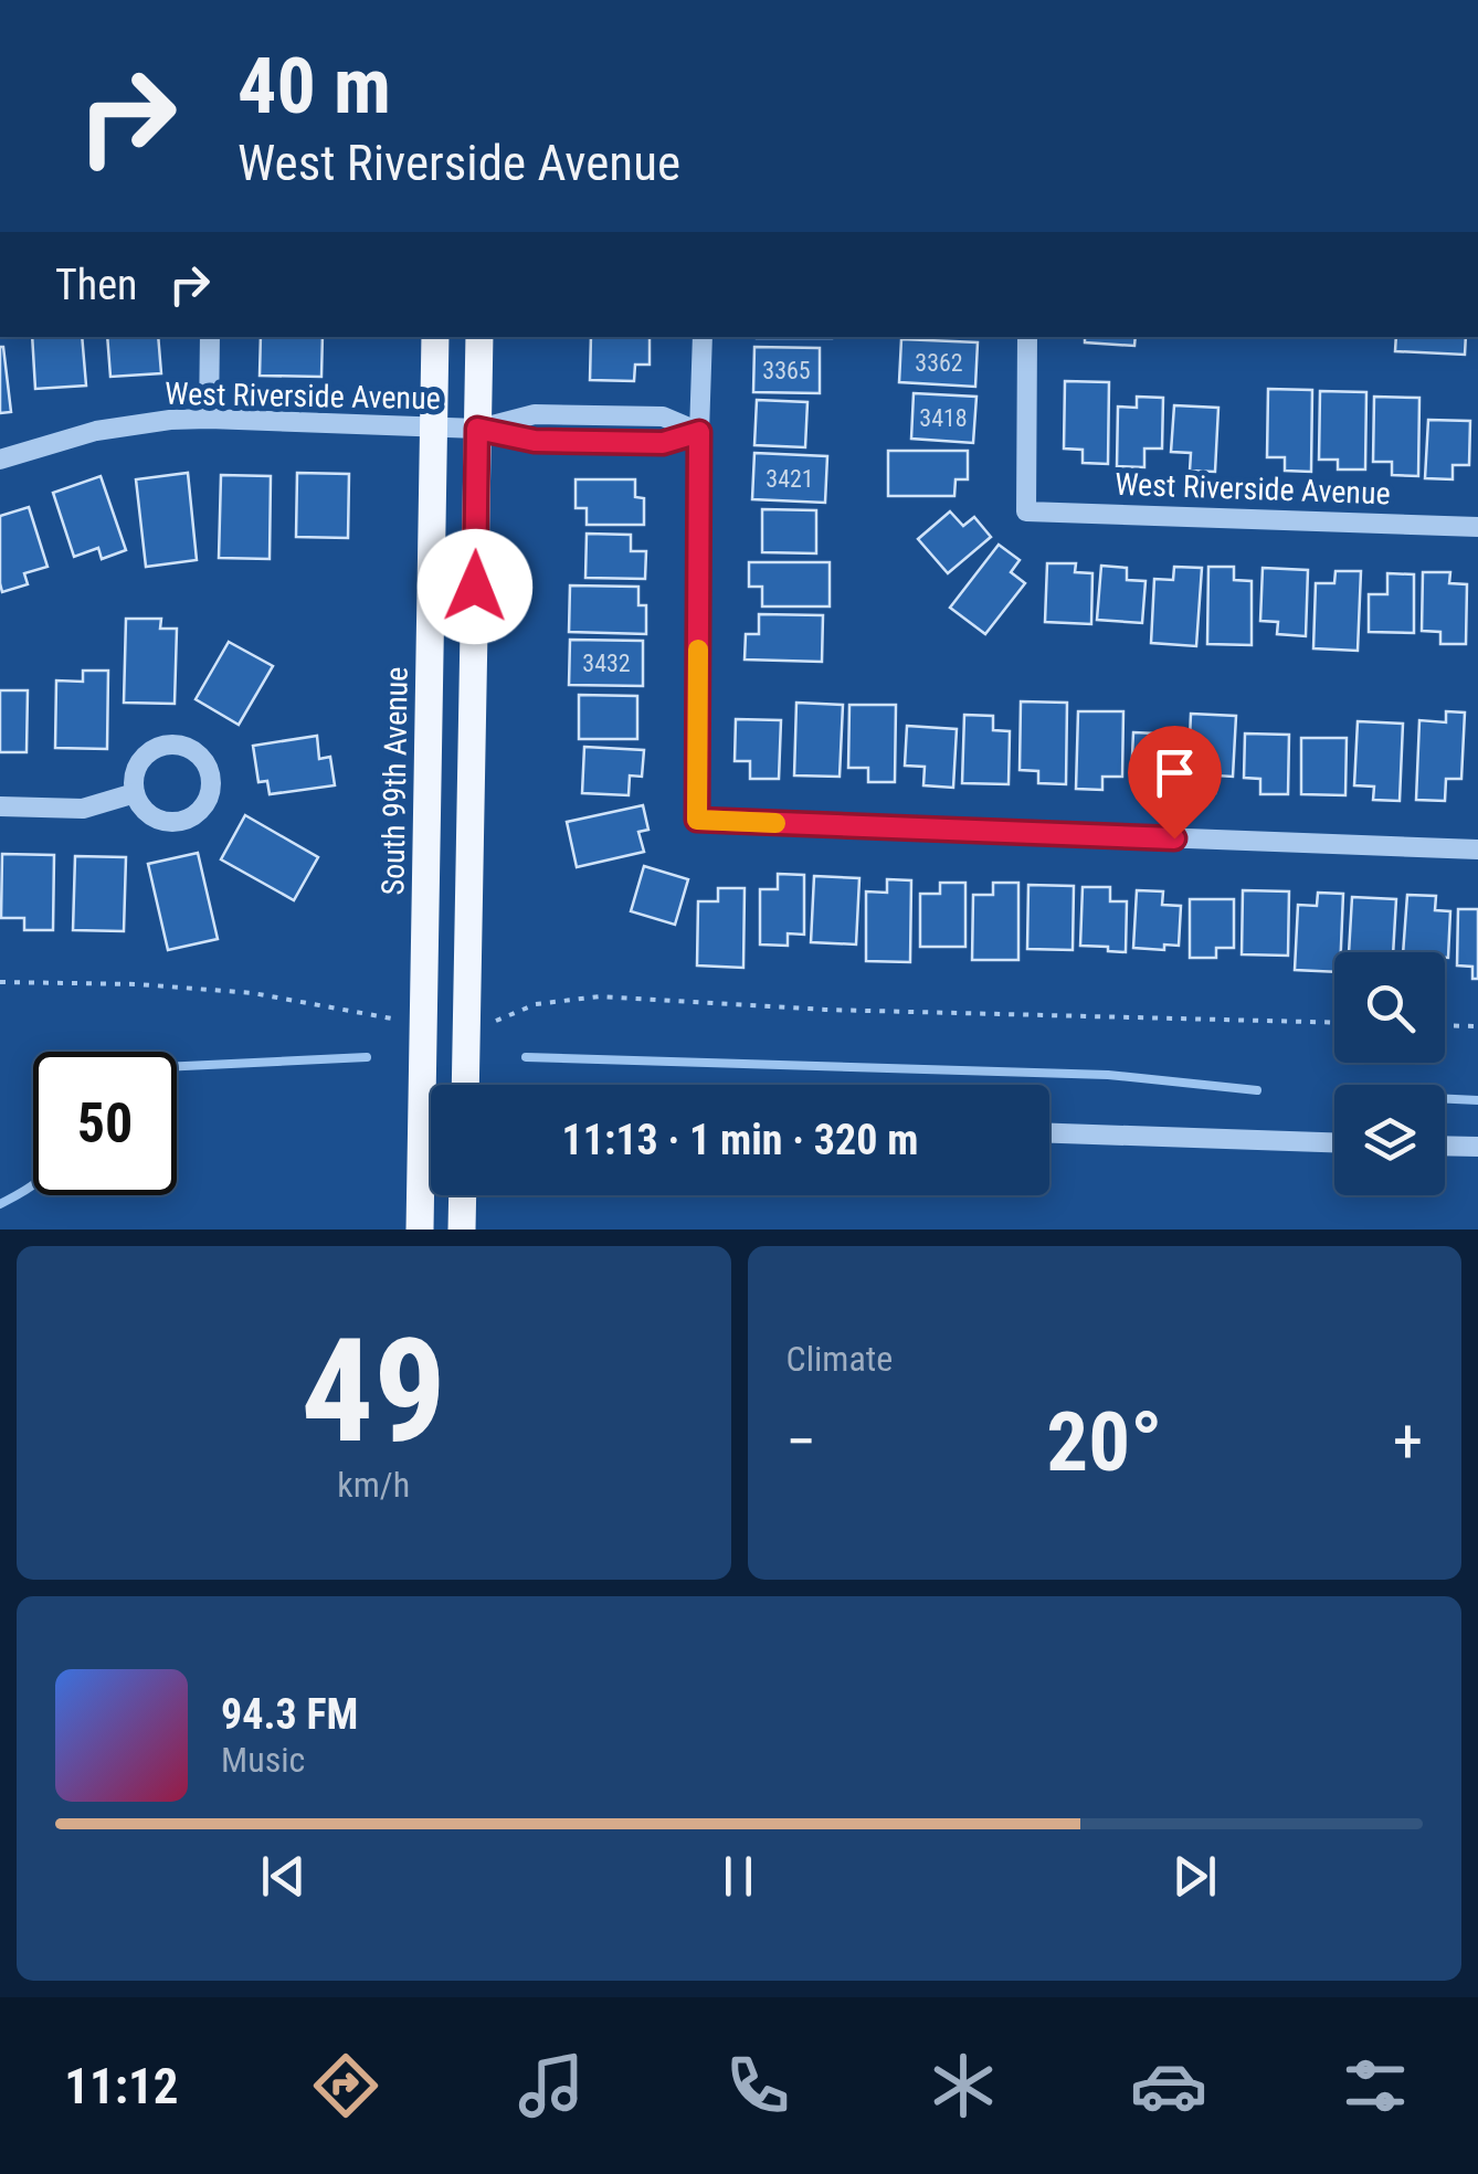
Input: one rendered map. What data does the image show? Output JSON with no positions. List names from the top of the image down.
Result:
{
  "streets": {
    "main road": ["South 99th Avenue"],
    "street": ["West Riverside Avenue"]
  },
  "crossings": [
    ["West Riverside Avenue", "South 99th Avenue"]
  ],
  "house_numbers": [
    "3362",
    "3365",
    "3418",
    "3421",
    "3432"
  ],
  "page": {
    "turn": ["40 m", "West Riverside Avenue"],
    "then": "Then",
    "limit": "50",
    "trip": "11:13 · 1 min · 320 m",
    "tile": [
      ["49", "km/h"],
      "Climate"
    ],
    "heat": ["−", "20°", "+"],
    "song": ["94.3 FM", "Music"],
    "tabs": "11:12"
  }
}
